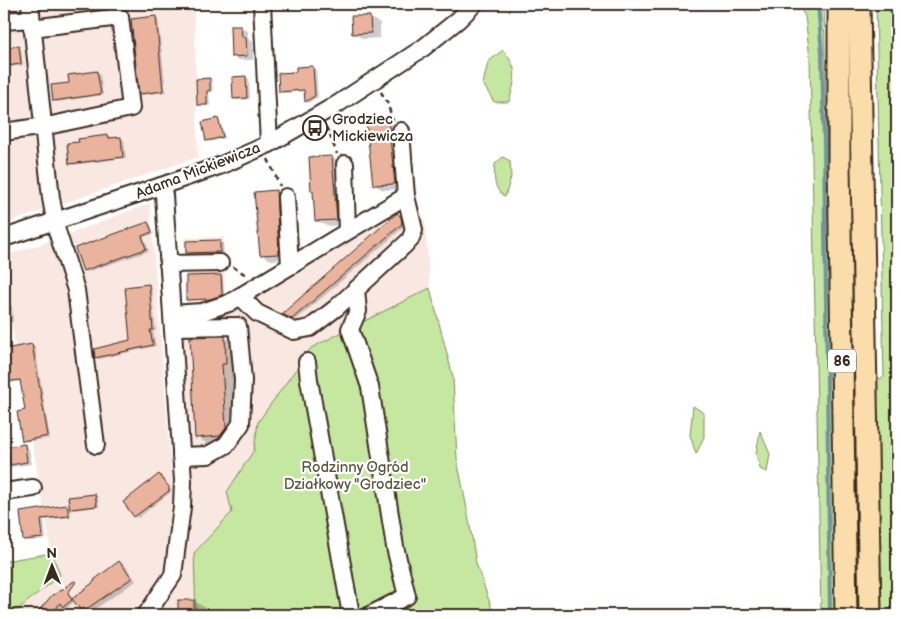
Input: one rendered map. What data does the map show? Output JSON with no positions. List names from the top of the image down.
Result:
{
  "streets": {
    "main road": ["86"],
    "street": ["Adama Mickiewicza"]
  },
  "parks": ["Rodzinny Ogród Działkowy \"Grodziec\""],
  "places": {
    "bus stop": ["Grodziec Mickiewicza"]
  },
  "north": "top"
}
